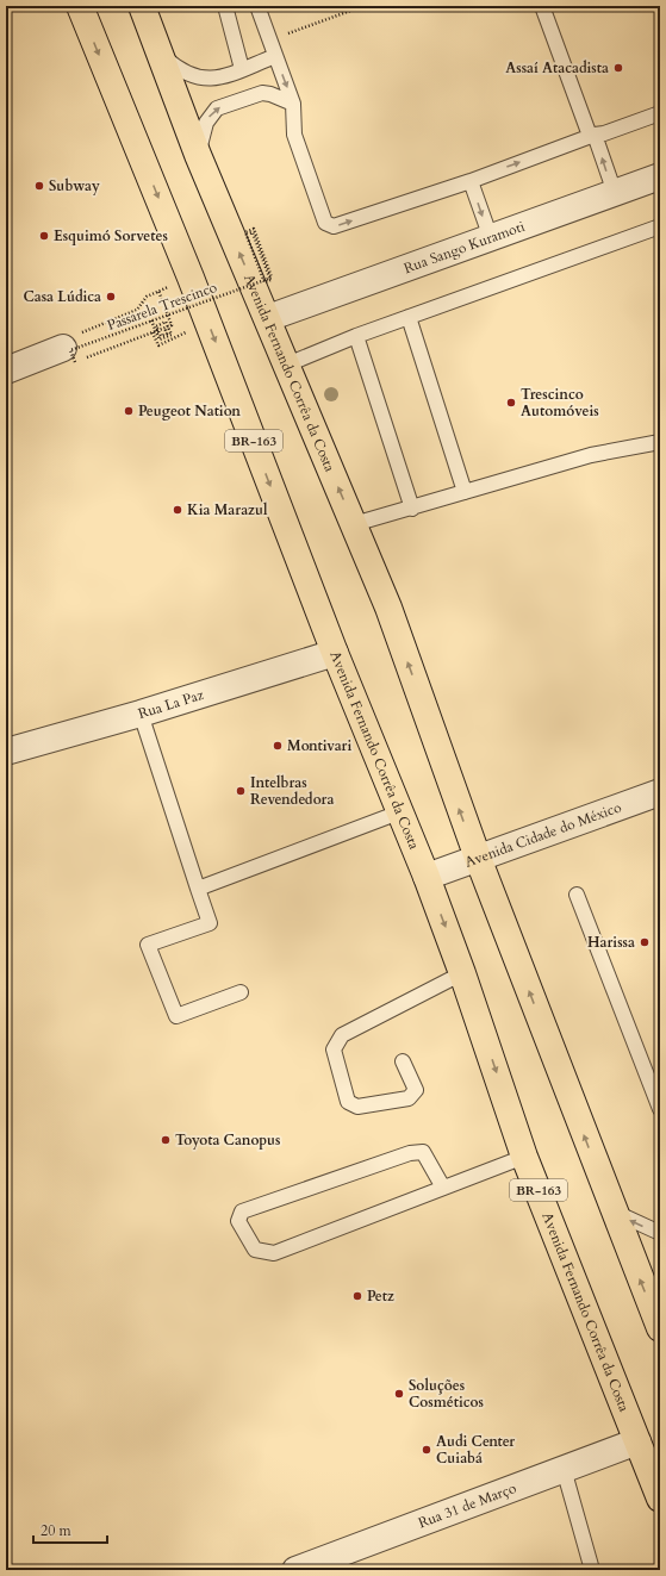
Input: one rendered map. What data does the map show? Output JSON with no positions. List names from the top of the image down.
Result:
{
  "streets": {
    "highway": ["Avenida Fernando Corrêa da Costa", "BR-163"],
    "street": [
      "Rua Sango Kuramoti",
      "Rua La Paz",
      "Avenida Cidade do México",
      "Rua 31 de Março"
    ],
    "path": ["Passarela Trescinco"]
  },
  "crossings": [
    ["Rua Sango Kuramoti", "Avenida Fernando Corrêa da Costa"],
    ["Avenida Fernando Corrêa da Costa", "Rua La Paz"],
    ["Avenida Fernando Corrêa da Costa", "Avenida Cidade do México"],
    ["Avenida Fernando Corrêa da Costa", "Rua 31 de Março"]
  ],
  "places": [
    "Assaí Atacadista",
    "Subway",
    "Esquimó Sorvetes",
    "Casa Lúdica",
    "Trescinco Automóveis",
    "Peugeot Nation",
    "Kia Marazul",
    "Montivari",
    "Intelbras Revendedora",
    "Harissa",
    "Toyota Canopus",
    "Petz",
    "Soluções Cosméticos",
    "Audi Center Cuiabá"
  ],
  "scale_bar": "20 m"
}
